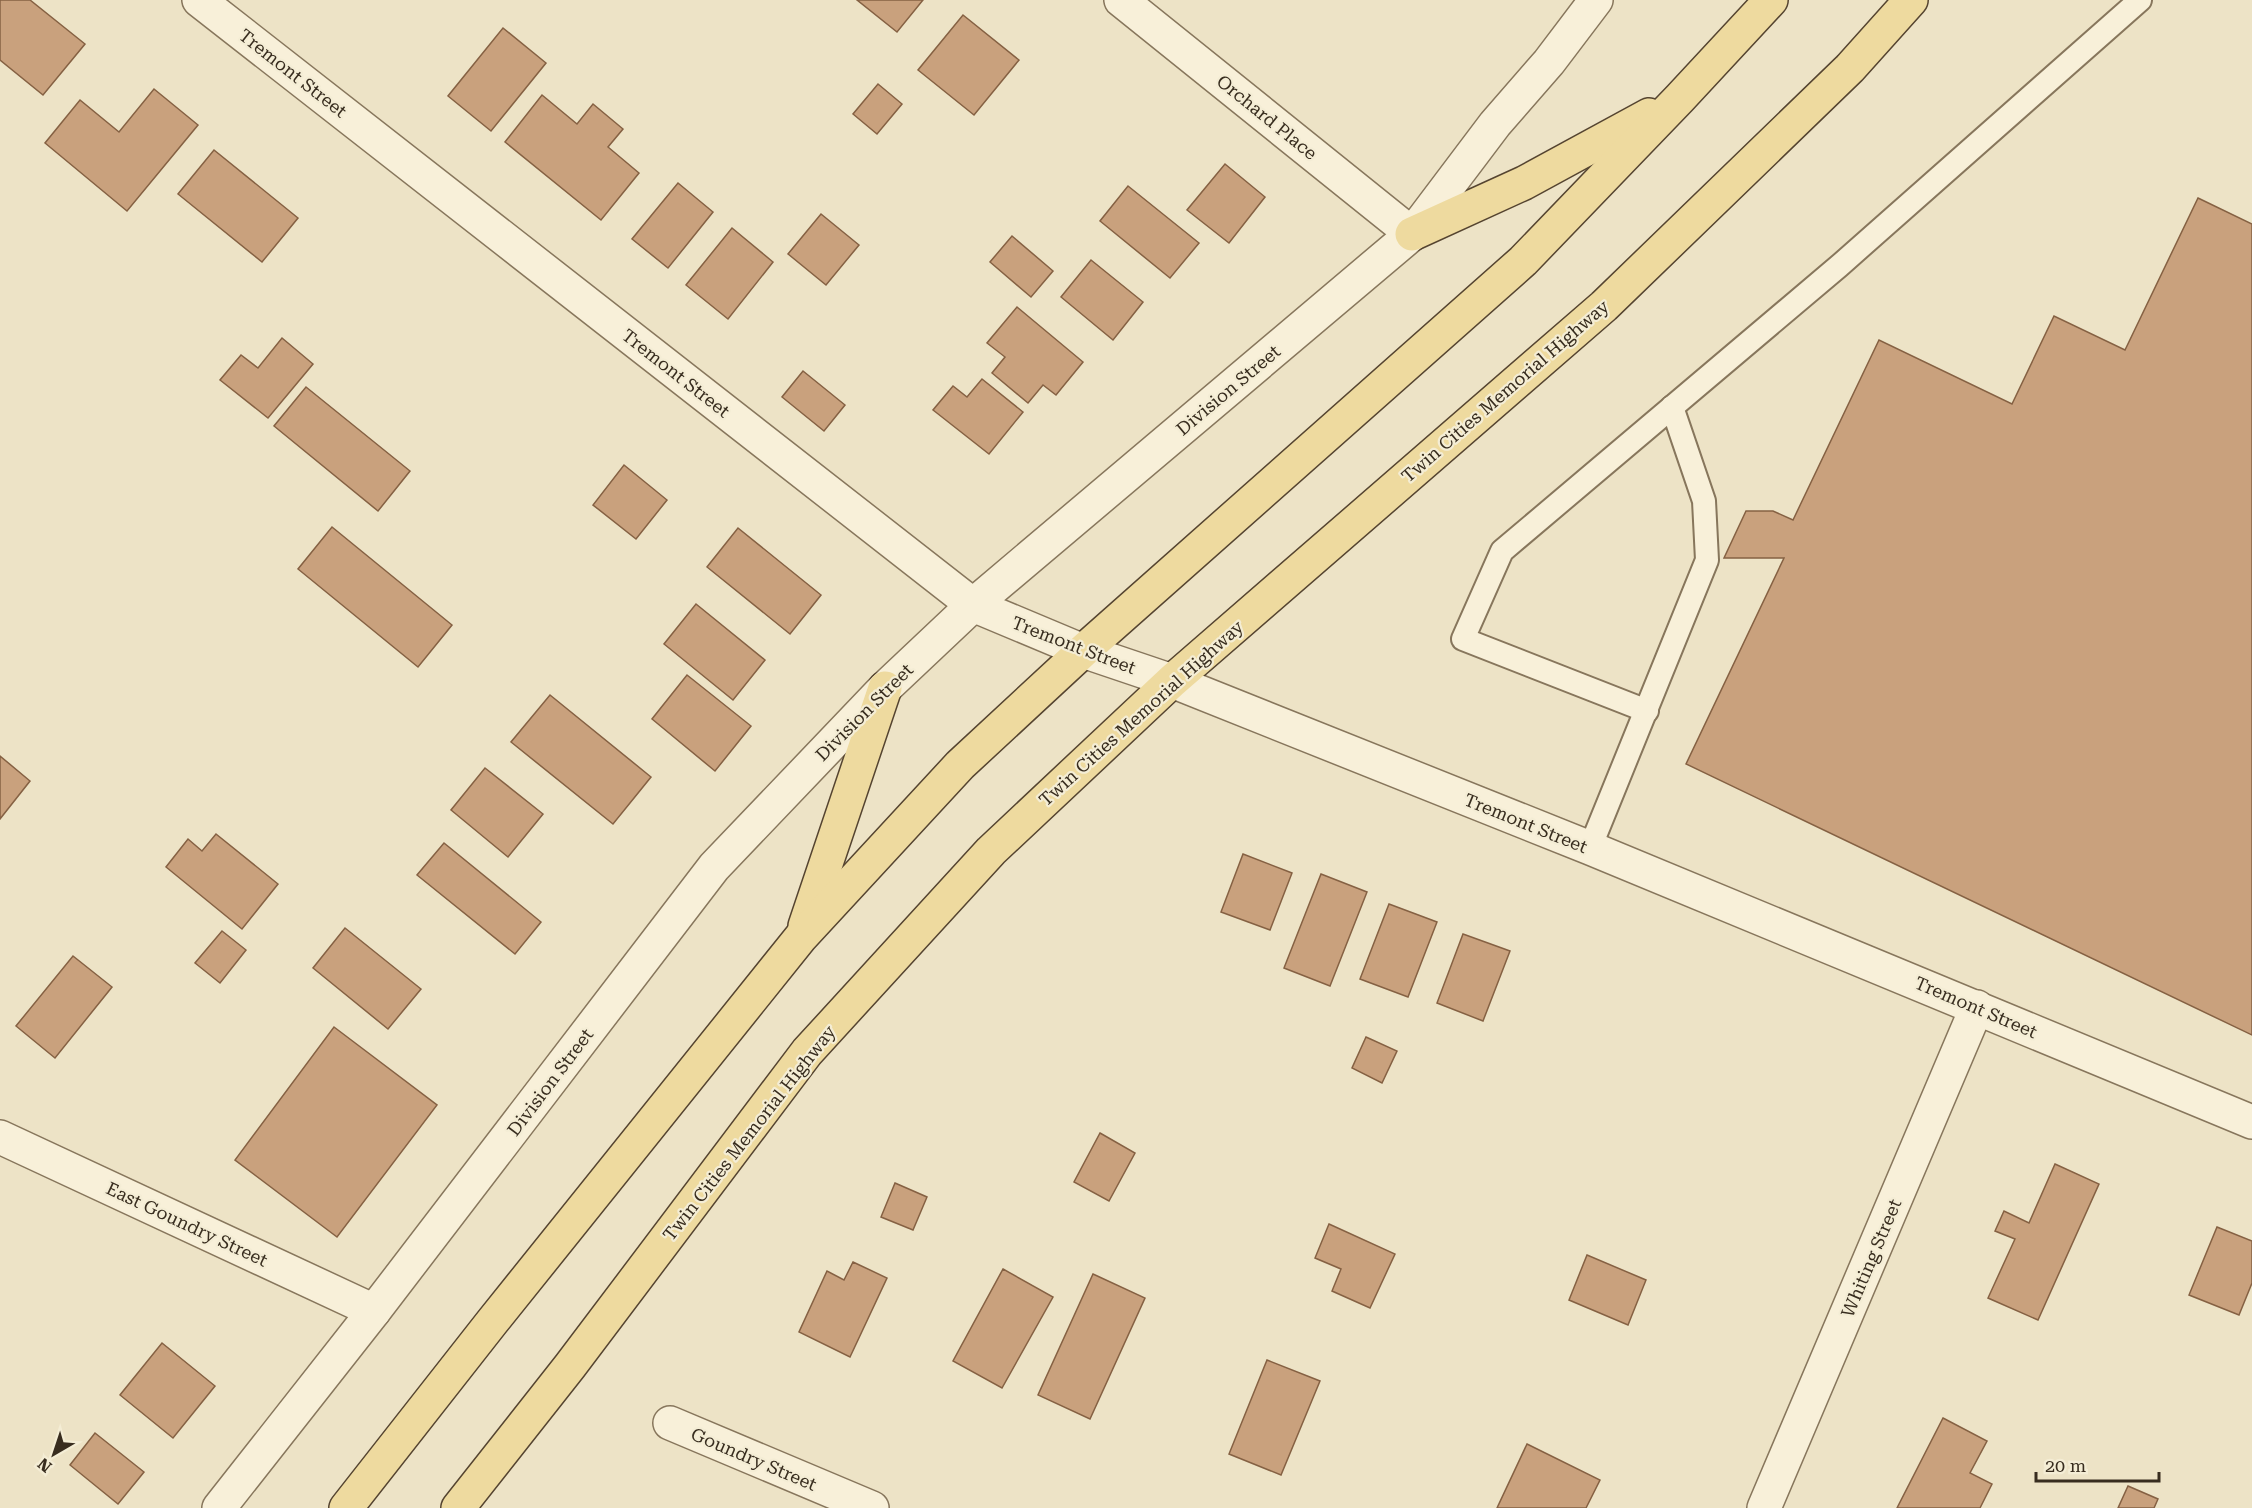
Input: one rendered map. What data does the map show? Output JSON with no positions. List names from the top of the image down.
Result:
{
  "streets": {
    "main road": ["Twin Cities Memorial Highway"],
    "street": [
      "Tremont Street",
      "Orchard Place",
      "Division Street",
      "East Goundry Street",
      "Whiting Street",
      "Goundry Street"
    ]
  },
  "crossings": [
    ["Tremont Street", "Division Street"],
    ["Tremont Street", "Twin Cities Memorial Highway"],
    ["Tremont Street", "Whiting Street"],
    ["Orchard Place", "Division Street"],
    ["Division Street", "East Goundry Street"]
  ],
  "scale_bar": "20 m",
  "north": "bottom left"
}
